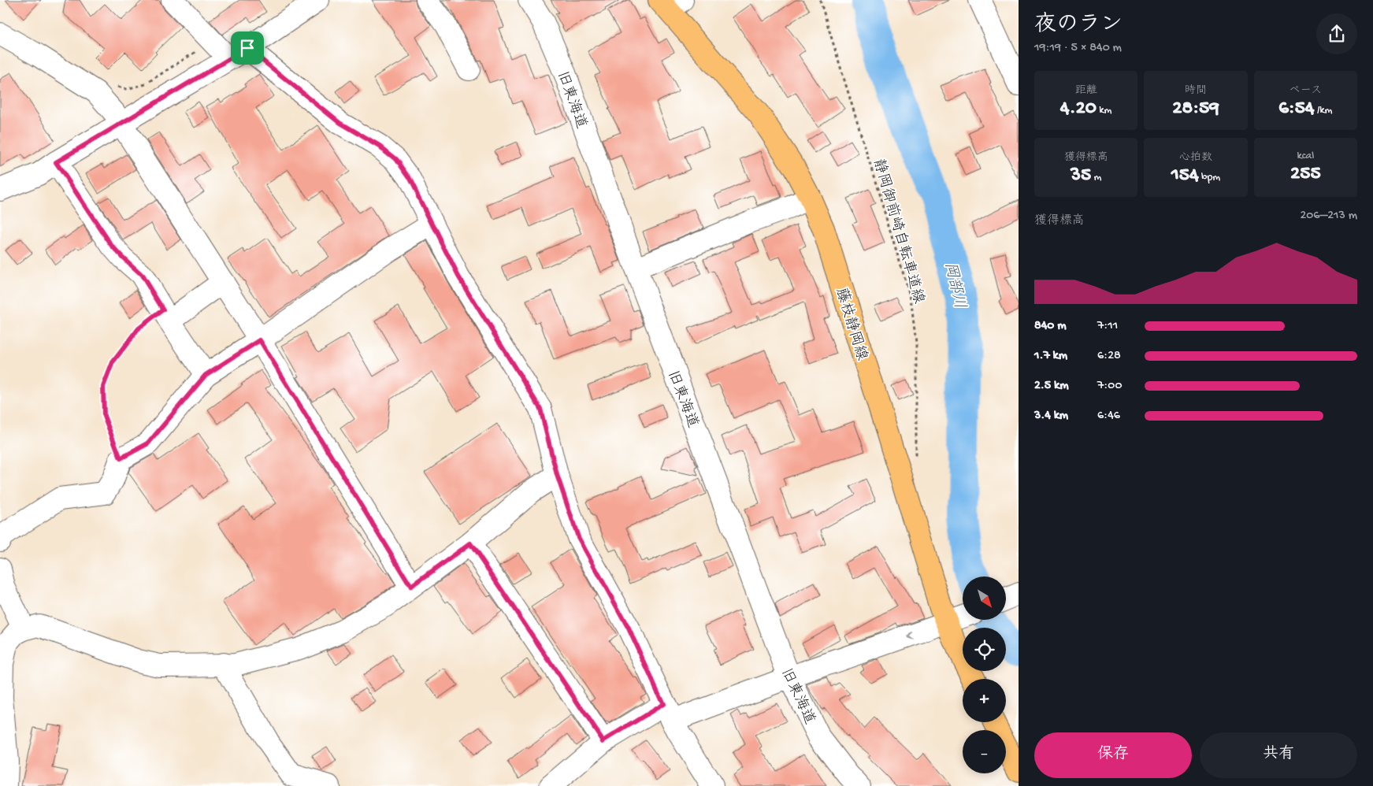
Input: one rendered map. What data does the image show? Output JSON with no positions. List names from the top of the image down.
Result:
{
  "streets": {
    "main road": ["藤枝静岡線"],
    "street": ["旧東海道"],
    "path": ["静岡御前崎自転車道線"]
  },
  "water": ["岡部川"],
  "north": "bottom right",
  "page": {
    "heading": ["夜のラン", "19:19 · 5 × 840 m"],
    "stats": [
      ["距離", "4.20 km"],
      ["時間", "28:59"],
      ["ペース", "6:54 /km"],
      ["獲得標高", "35 m"],
      ["心拍数", "154 bpm"],
      ["kcal", "255"]
    ],
    "chart": ["獲得標高", "206–213 m"],
    "list": [
      {
        "name": "840 m",
        "note": "7:11"
      },
      {
        "name": "1.7 km",
        "note": "6:28"
      },
      {
        "name": "2.5 km",
        "note": "7:00"
      },
      {
        "name": "3.4 km",
        "note": "6:46"
      }
    ],
    "map_buttons": ["+", "−"],
    "buttons": ["保存", "共有"]
  }
}
